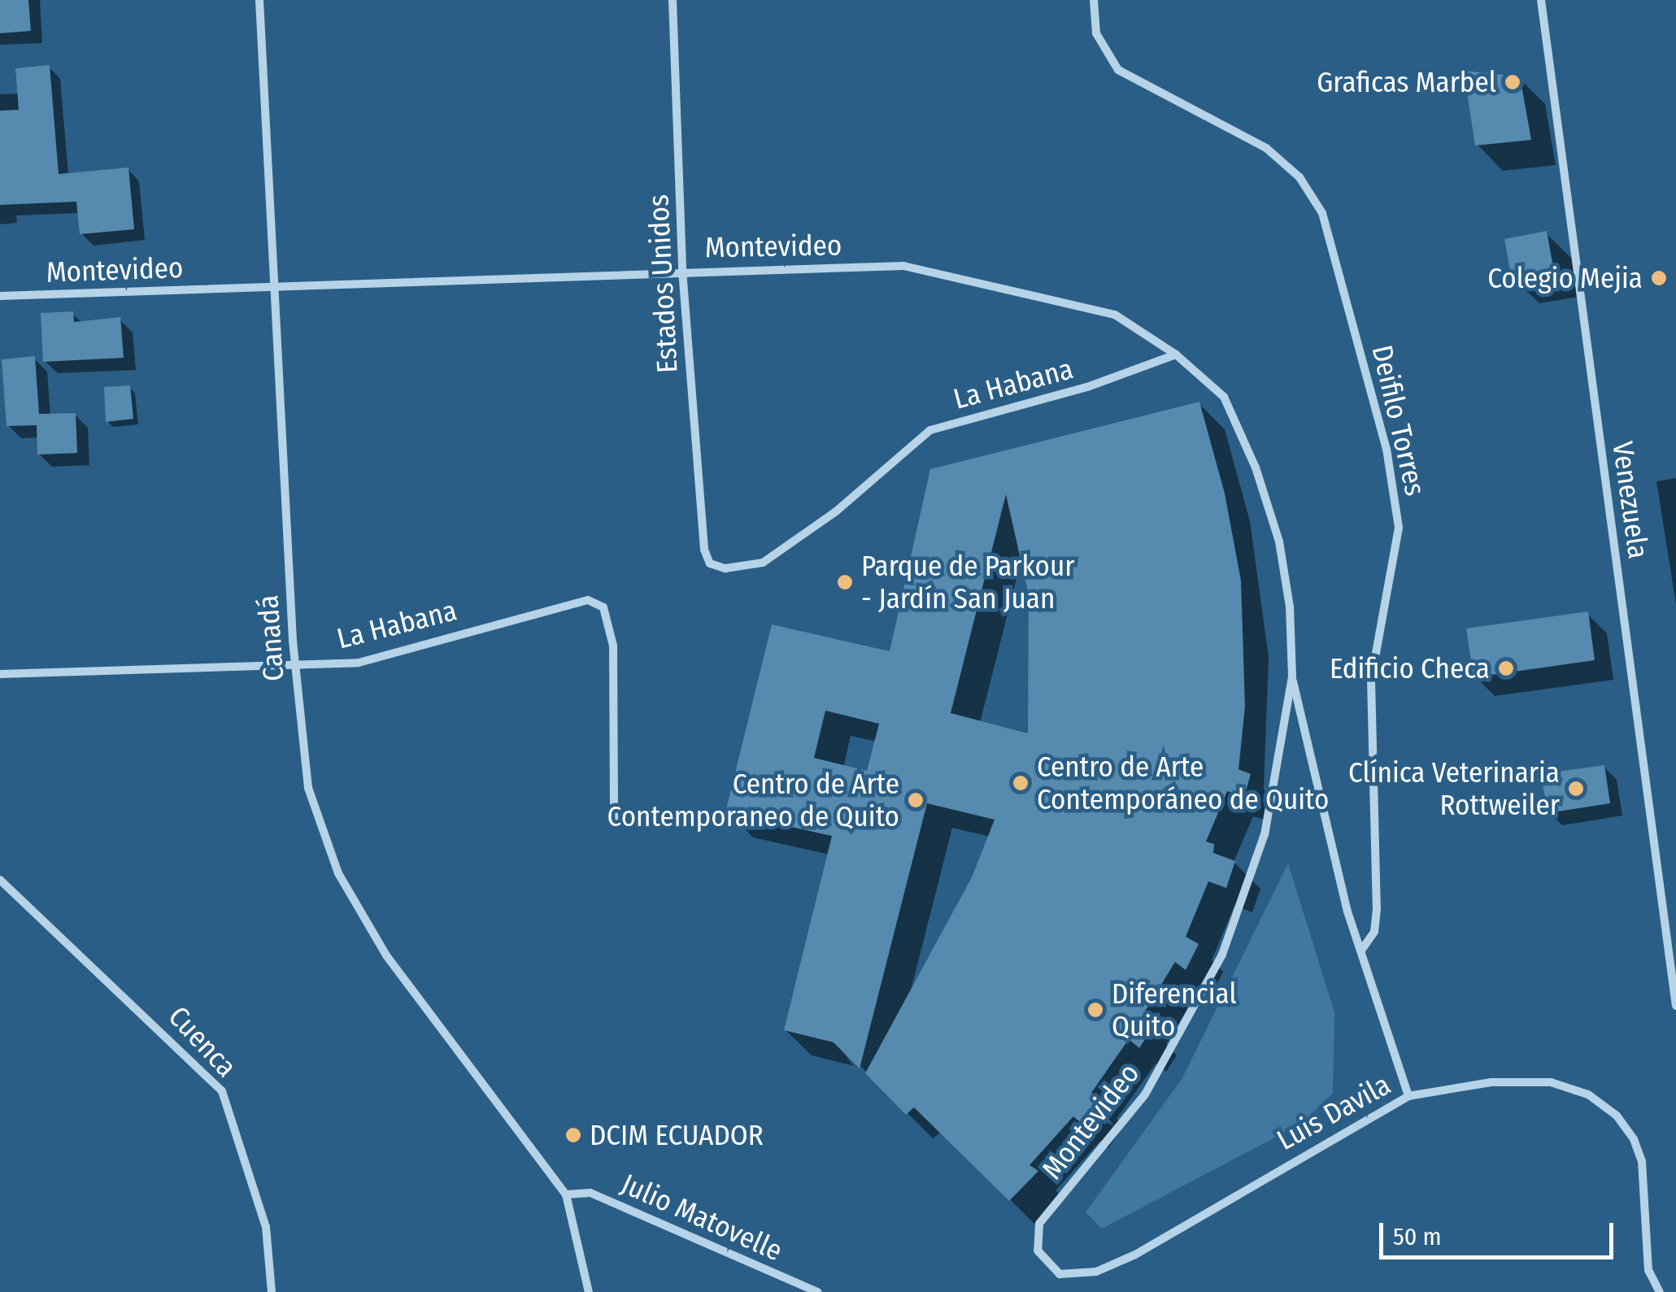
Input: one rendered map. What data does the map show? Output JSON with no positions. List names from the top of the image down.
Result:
{
  "streets": {
    "street": [
      "Montevideo",
      "Estados Unidos",
      "La Habana",
      "Deifilo Torres",
      "Venezuela",
      "Canadá",
      "Cuenca",
      "Luis Davila",
      "Julio Matovelle"
    ]
  },
  "crossings": [
    ["Montevideo", "Estados Unidos"],
    ["Montevideo", "La Habana"],
    ["Montevideo", "Deifilo Torres"],
    ["Montevideo", "Canadá"],
    ["Montevideo", "Luis Davila"],
    ["Estados Unidos", "La Habana"],
    ["La Habana", "Canadá"],
    ["Canadá", "Julio Matovelle"]
  ],
  "places": [
    "Graficas Marbel",
    "Colegio Mejia",
    "Parque de Parkour - Jardín San Juan",
    "Edificio Checa",
    "Centro de Arte Contemporáneo de Quito",
    "Clínica Veterinaria Rottweiler",
    "Centro de Arte Contemporaneo de Quito",
    "Diferencial Quito",
    "DCIM ECUADOR"
  ],
  "scale_bar": "50 m"
}
